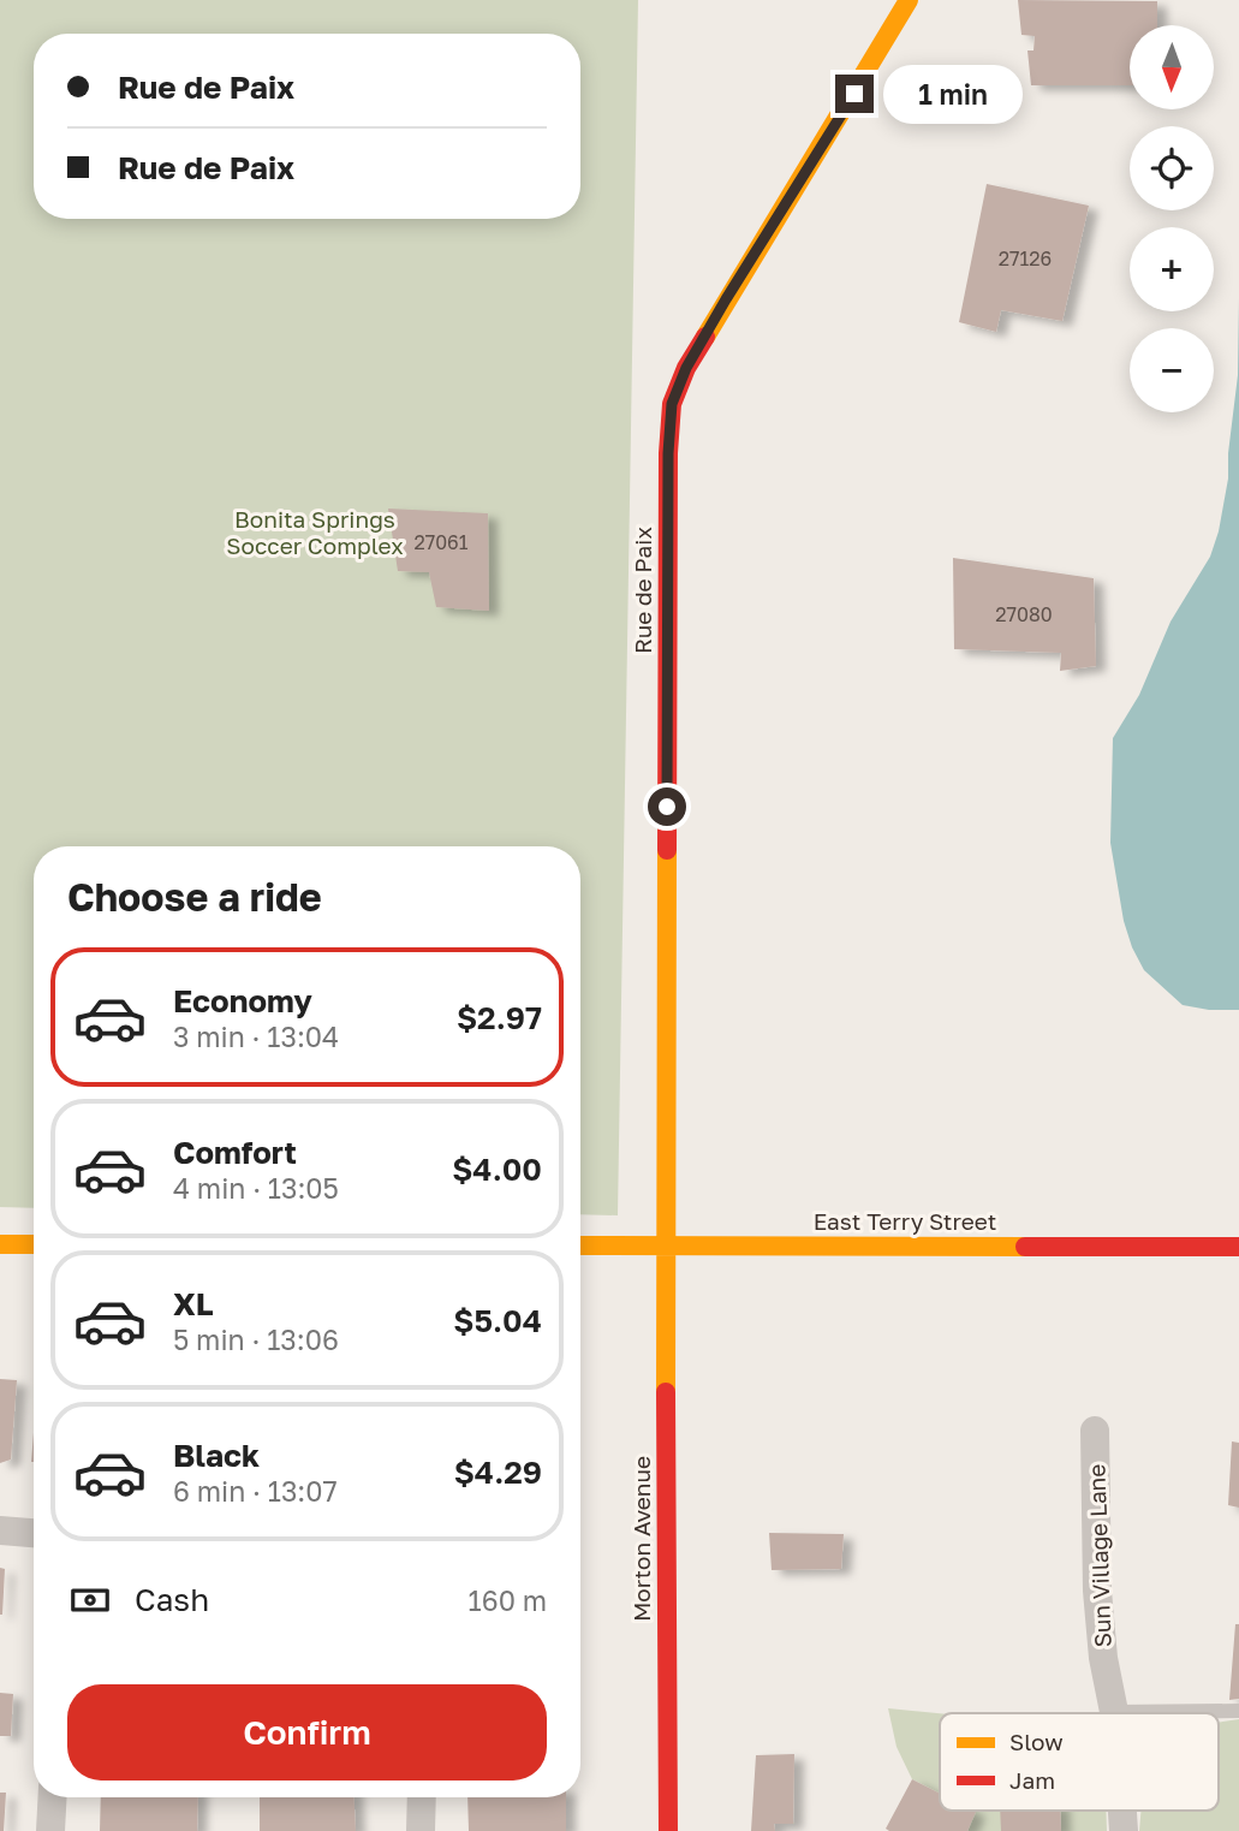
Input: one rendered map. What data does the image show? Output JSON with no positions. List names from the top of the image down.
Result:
{
  "streets": {
    "street": [
      "Rue de Paix",
      "East Terry Street",
      "Morton Avenue",
      "Sun Village Lane"
    ]
  },
  "crossings": [
    ["Rue de Paix", "East Terry Street"],
    ["Rue de Paix", "Morton Avenue"],
    ["East Terry Street", "Morton Avenue"]
  ],
  "parks": ["Bonita Springs Soccer Complex"],
  "house_numbers": ["27126", "27061", "27080"],
  "legend": ["Slow", "Jam"],
  "north": "bottom",
  "page": {
    "map_buttons": ["+", "−"],
    "banner": ["Rue de Paix", "Rue de Paix"],
    "bubble": "1 min",
    "heading": "Choose a ride",
    "list": [
      {
        "name": "Economy",
        "note": "3 min · 13:04",
        "value": "$2.97"
      },
      {
        "name": "Comfort",
        "note": "4 min · 13:05",
        "value": "$4.00"
      },
      {
        "name": "XL",
        "note": "5 min · 13:06",
        "value": "$5.04"
      },
      {
        "name": "Black",
        "note": "6 min · 13:07",
        "value": "$4.29"
      }
    ],
    "pay": ["Cash", "160 m"],
    "buttons": "Confirm"
  }
}
